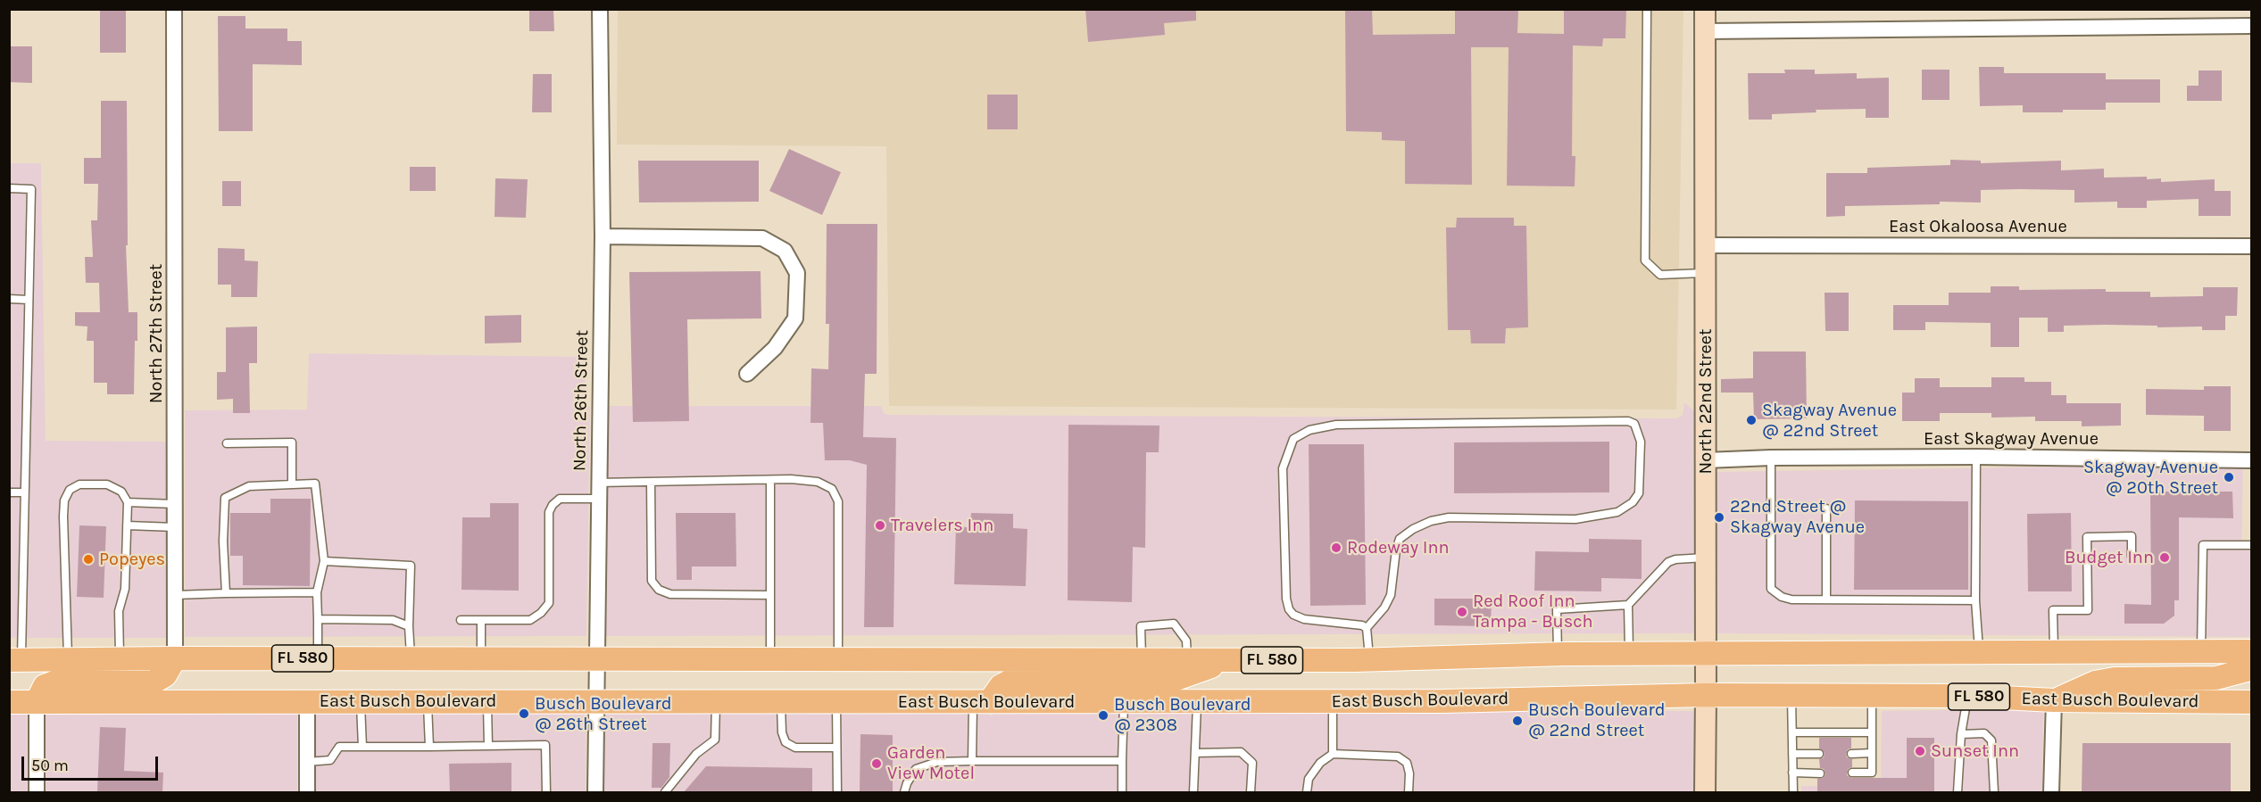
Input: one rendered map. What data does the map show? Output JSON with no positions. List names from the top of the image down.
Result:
{
  "streets": {
    "main road": ["FL 580", "East Busch Boulevard"],
    "street": [
      "East Okaloosa Avenue",
      "North 27th Street",
      "North 26th Street",
      "North 22nd Street",
      "East Skagway Avenue"
    ]
  },
  "crossings": [
    ["East Okaloosa Avenue", "North 22nd Street"],
    ["North 27th Street", "FL 580"],
    ["North 26th Street", "FL 580"],
    ["North 26th Street", "East Busch Boulevard"],
    ["North 22nd Street", "East Skagway Avenue"],
    ["North 22nd Street", "FL 580"],
    ["North 22nd Street", "East Busch Boulevard"]
  ],
  "places": [
    "Skagway Avenue @ 22nd Street",
    "Skagway Avenue @ 20th Street",
    "22nd Street @ Skagway Avenue",
    "Travelers Inn",
    "Rodeway Inn",
    "Budget Inn",
    "Popeyes",
    "Red Roof Inn Tampa - Busch",
    "Busch Boulevard @ 26th Street",
    "Busch Boulevard @ 2308",
    "Busch Boulevard @ 22nd Street",
    "Sunset Inn",
    "Garden View Motel"
  ],
  "scale_bar": "50 m"
}
